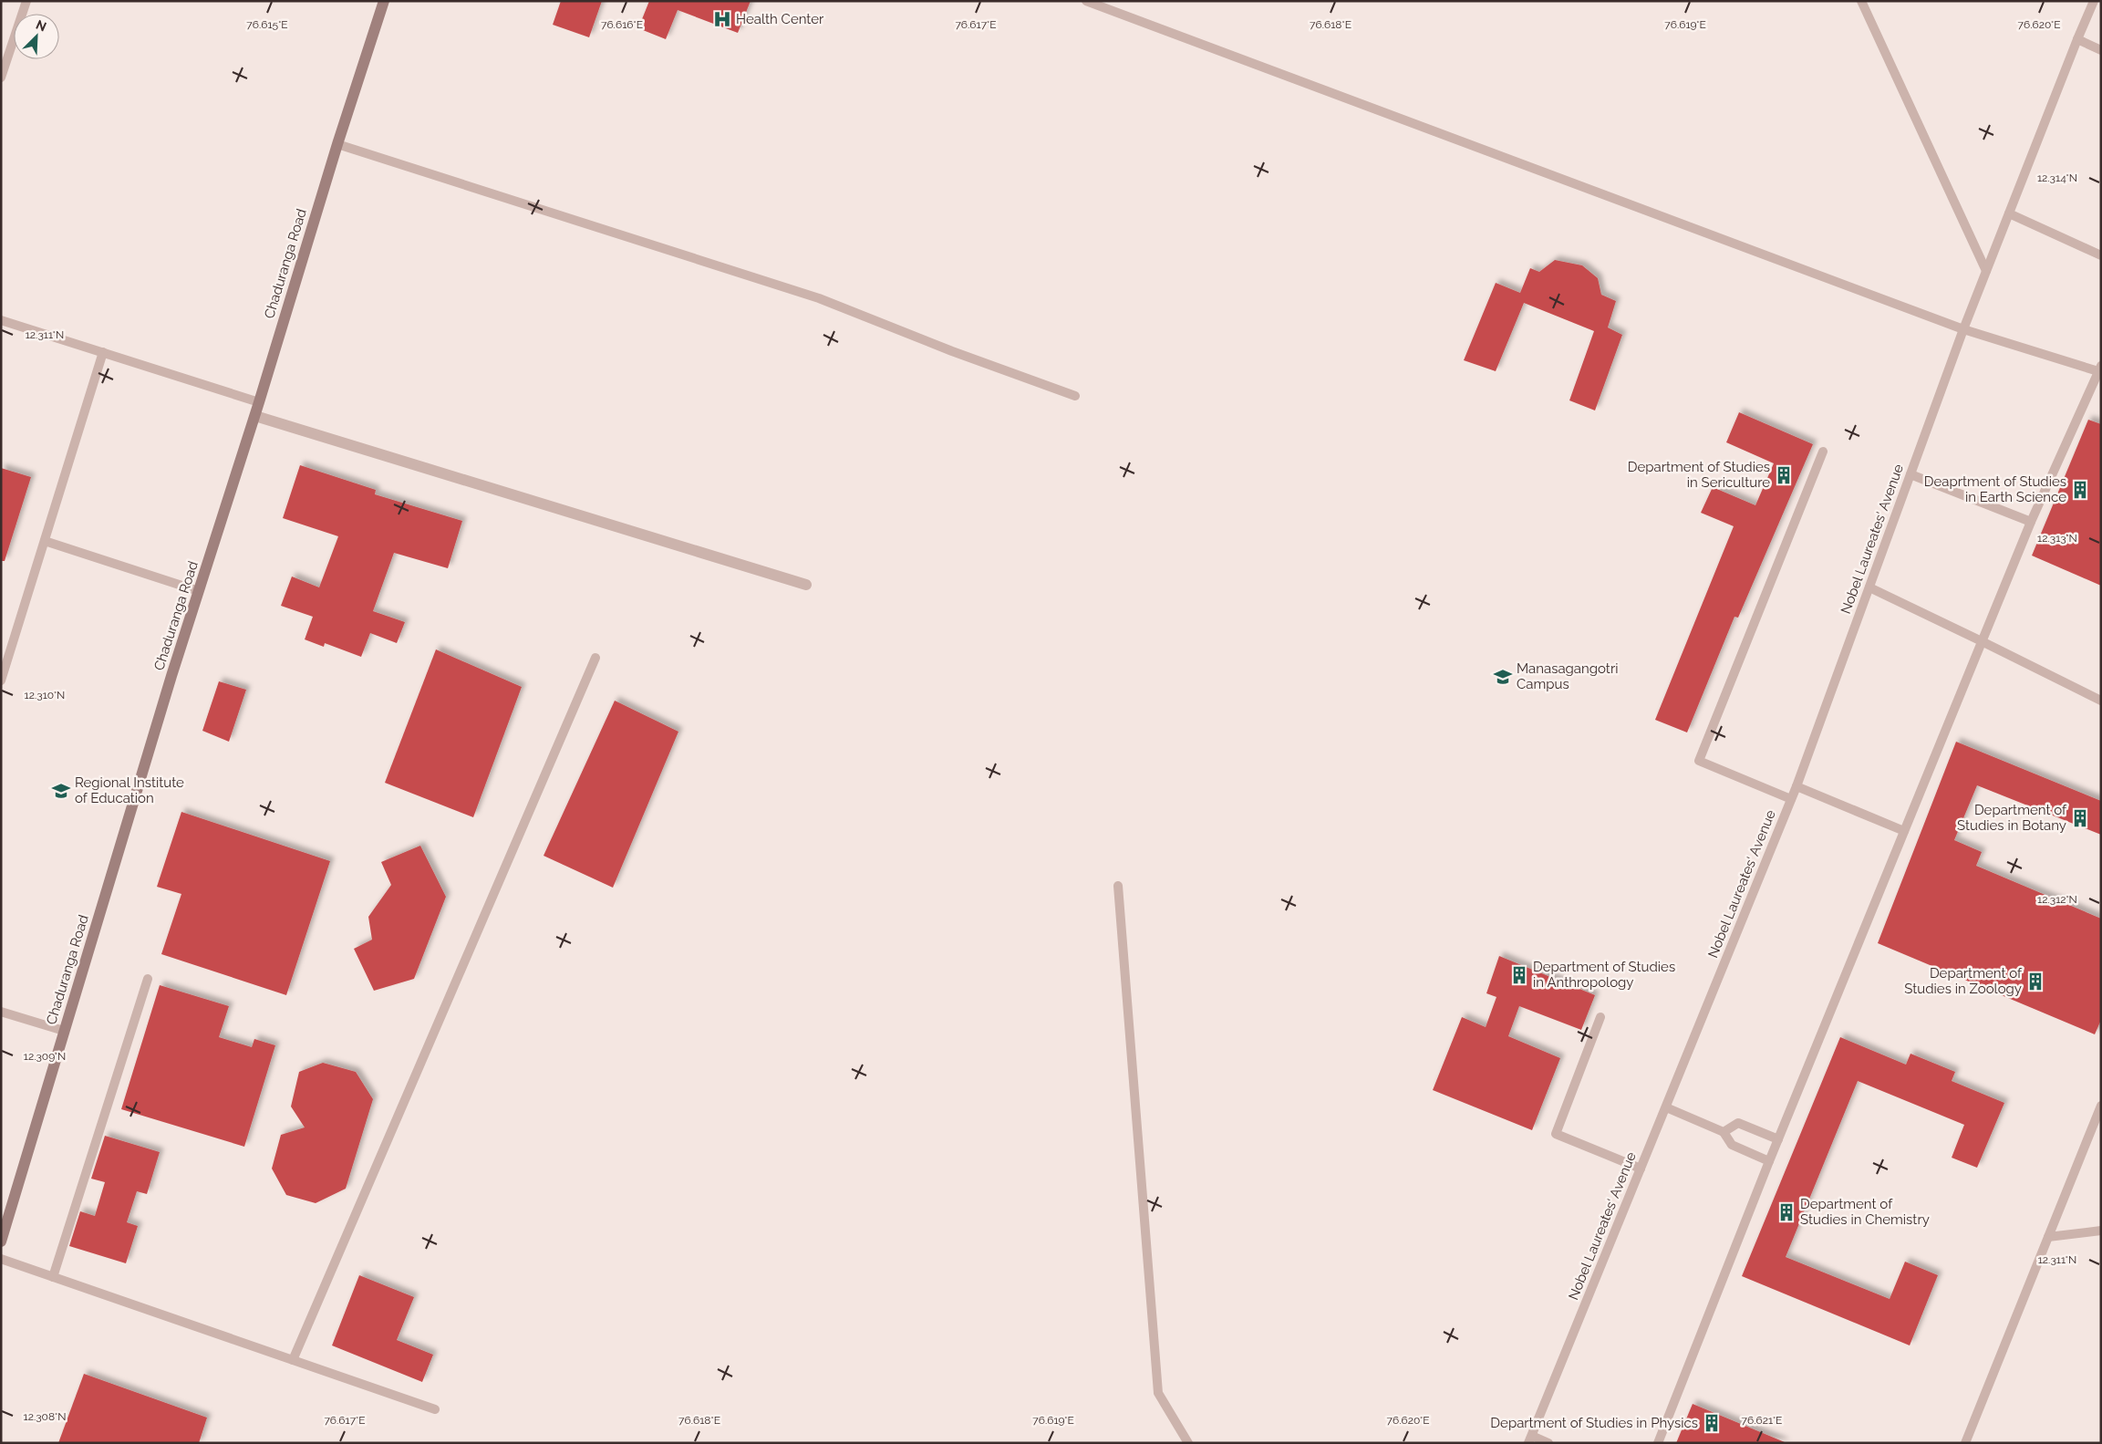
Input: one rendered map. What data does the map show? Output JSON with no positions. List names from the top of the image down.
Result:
{
  "streets": {
    "street": ["Chaduranga Road"],
    "lane": ["Nobel Laureates' Avenue"]
  },
  "places": {
    "hospital": ["Health Center"],
    "building": [
      "Department of Studies in Sericulture",
      "Deaprtment of Studies in Earth Science",
      "Department of Studies in Botany",
      "Department of Studies in Anthropology",
      "Department of Studies in Zoology",
      "Department of Studies in Chemistry",
      "Department of Studies in Physics"
    ],
    "school or university": ["Manasagangotri Campus", "Regional Institute of Education"]
  },
  "north": "top right",
  "coordinates": [
    "76.616°E",
    "76.615°E",
    "76.617°E",
    "76.618°E",
    "76.619°E",
    "76.620°E",
    "12.314°N",
    "12.311°N",
    "12.313°N",
    "12.310°N",
    "12.312°N",
    "12.309°N",
    "12.308°N",
    "76.621°E"
  ]
}
